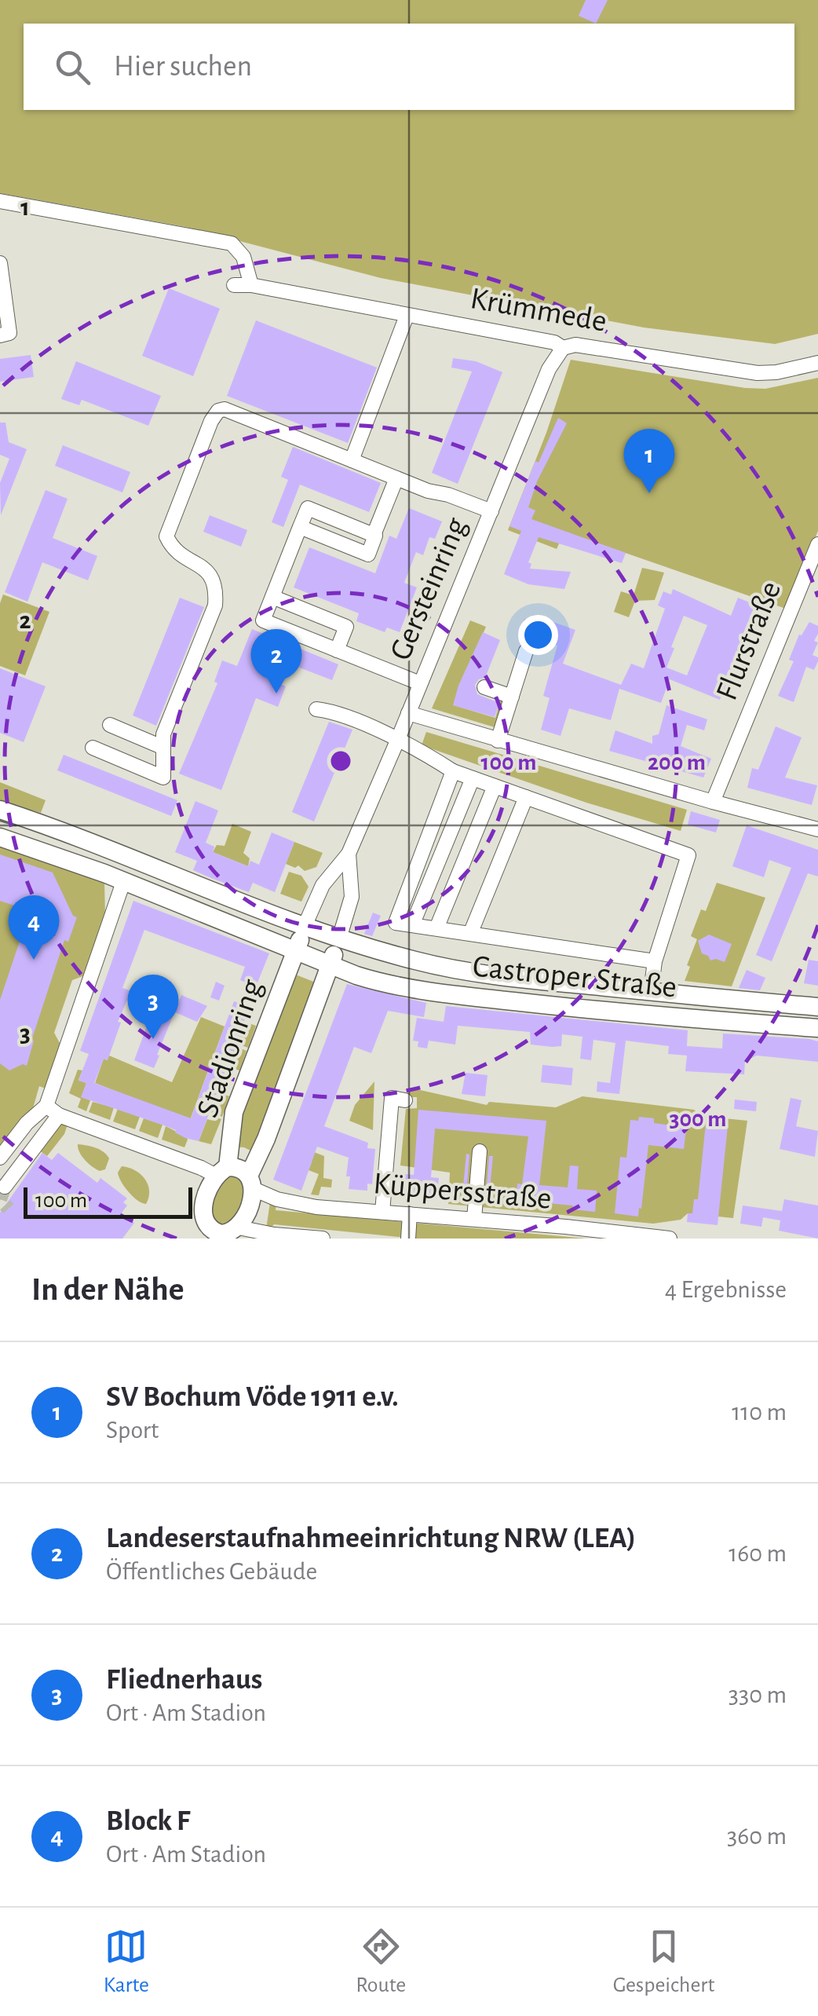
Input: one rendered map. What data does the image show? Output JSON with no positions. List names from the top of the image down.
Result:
{
  "streets": {
    "main road": ["Castroper Straße", "Stadionring"],
    "street": [
      "Krümmede",
      "Gersteinring",
      "Flurstraße",
      "Küppersstraße"
    ]
  },
  "crossings": [
    ["Krümmede", "Gersteinring"],
    ["Gersteinring", "Castroper Straße"],
    ["Castroper Straße", "Stadionring"],
    ["Stadionring", "Küppersstraße"]
  ],
  "scale_bar": "100 m",
  "page": {
    "search": "Hier suchen",
    "pins": [
      "1",
      "2",
      "4",
      "3"
    ],
    "scale": "100 m",
    "heading": ["In der Nähe", "4 Ergebnisse"],
    "list": [
      {
        "mark": "1",
        "name": "SV Bochum Vöde 1911 e.v.",
        "note": "Sport",
        "value": "110 m"
      },
      {
        "mark": "2",
        "name": "Landeserstaufnahmeeinrichtung NRW (LEA)",
        "note": "Öffentliches Gebäude",
        "value": "160 m"
      },
      {
        "mark": "3",
        "name": "Fliednerhaus",
        "note": "Ort · Am Stadion",
        "value": "330 m"
      },
      {
        "mark": "4",
        "name": "Block F",
        "note": "Ort · Am Stadion",
        "value": "360 m"
      }
    ],
    "nav": ["Karte", "Route", "Gespeichert"]
  },
  "grid": {
    "rows": ["1", "2", "3"]
  },
  "rings": ["100 m", "200 m", "300 m"]
}
